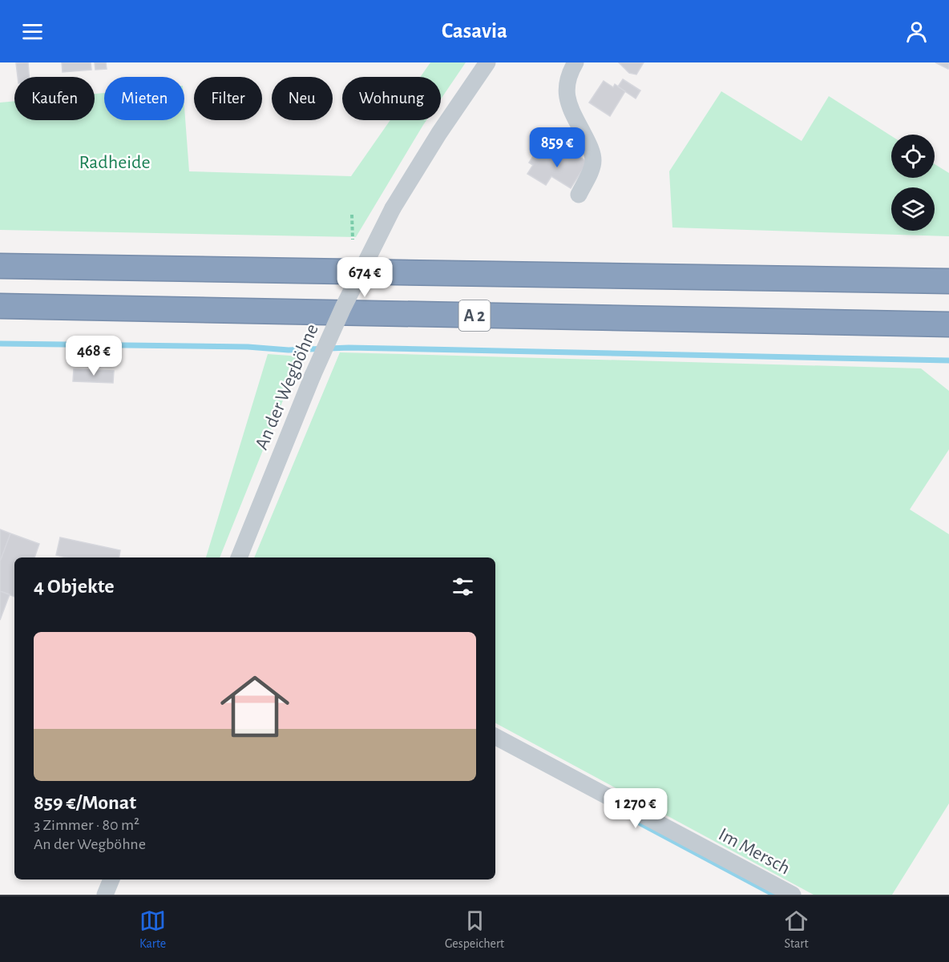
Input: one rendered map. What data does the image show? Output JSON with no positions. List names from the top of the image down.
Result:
{
  "streets": {
    "highway": ["A 2"],
    "street": ["An der Wegböhne", "Im Mersch"]
  },
  "parks": ["Radheide"],
  "page": {
    "header": "Casavia",
    "chip": [
      "Kaufen",
      "Mieten",
      "Filter",
      "Neu",
      "Wohnung"
    ],
    "price": [
      "859 €",
      "674 €",
      "468 €",
      "1 270 €"
    ],
    "heading": "4 Objekte",
    "list": [
      {
        "name": "859 €/Monat",
        "note": "3 Zimmer · 80 m² · An der Wegböhne"
      }
    ],
    "tabs": ["Karte", "Gespeichert", "Start"]
  }
}
